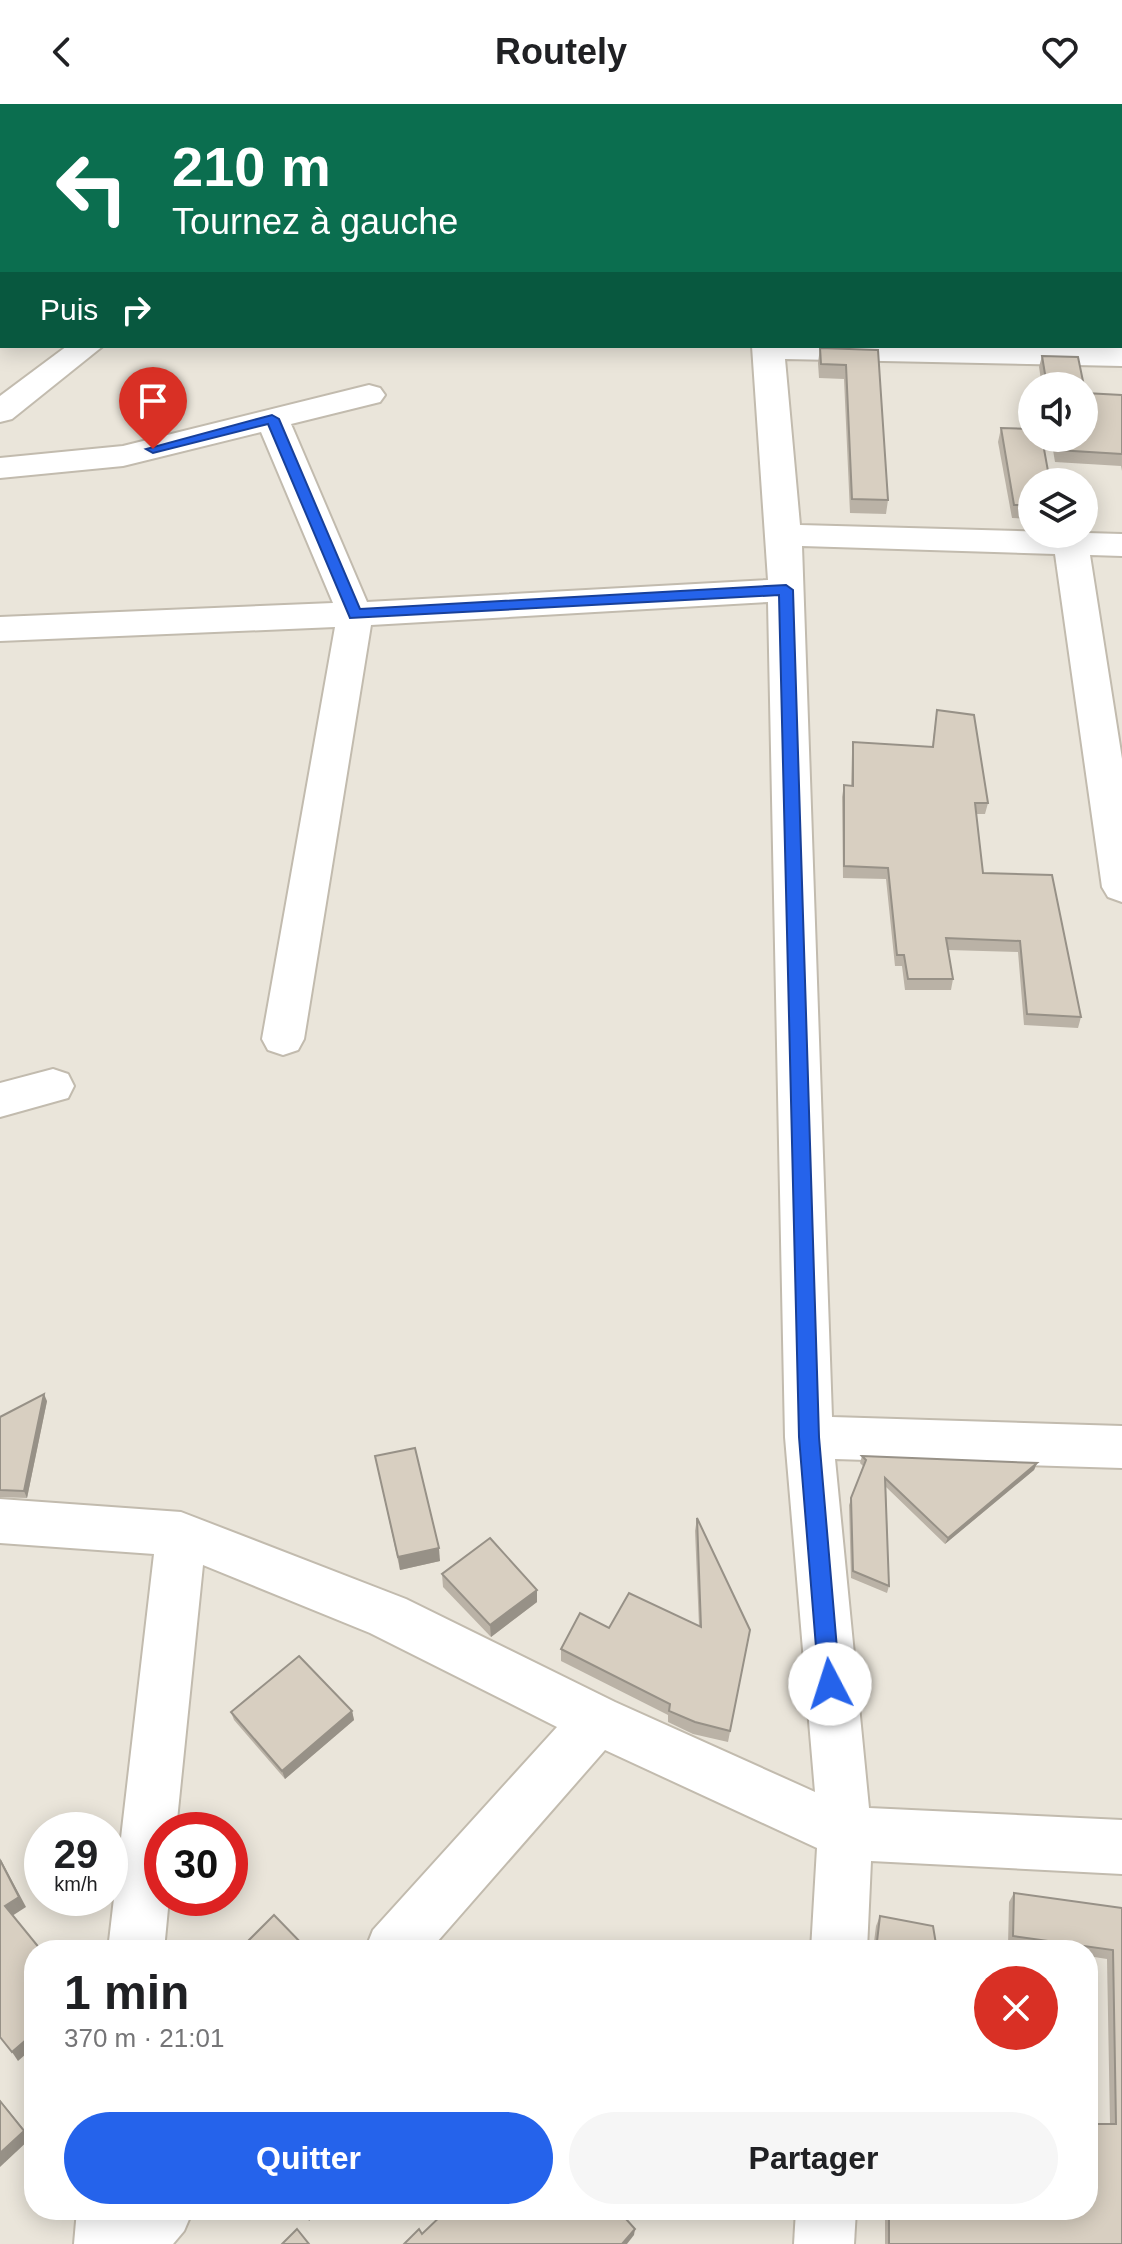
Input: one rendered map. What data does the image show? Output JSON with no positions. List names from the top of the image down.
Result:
{
  "page": {
    "header": "Routely",
    "turn": ["210 m", "Tournez à gauche"],
    "then": "Puis",
    "speed": "29 km/h",
    "limit": "30",
    "heading": ["1 min", "370 m · 21:01"],
    "buttons": ["Quitter", "Partager"]
  }
}
